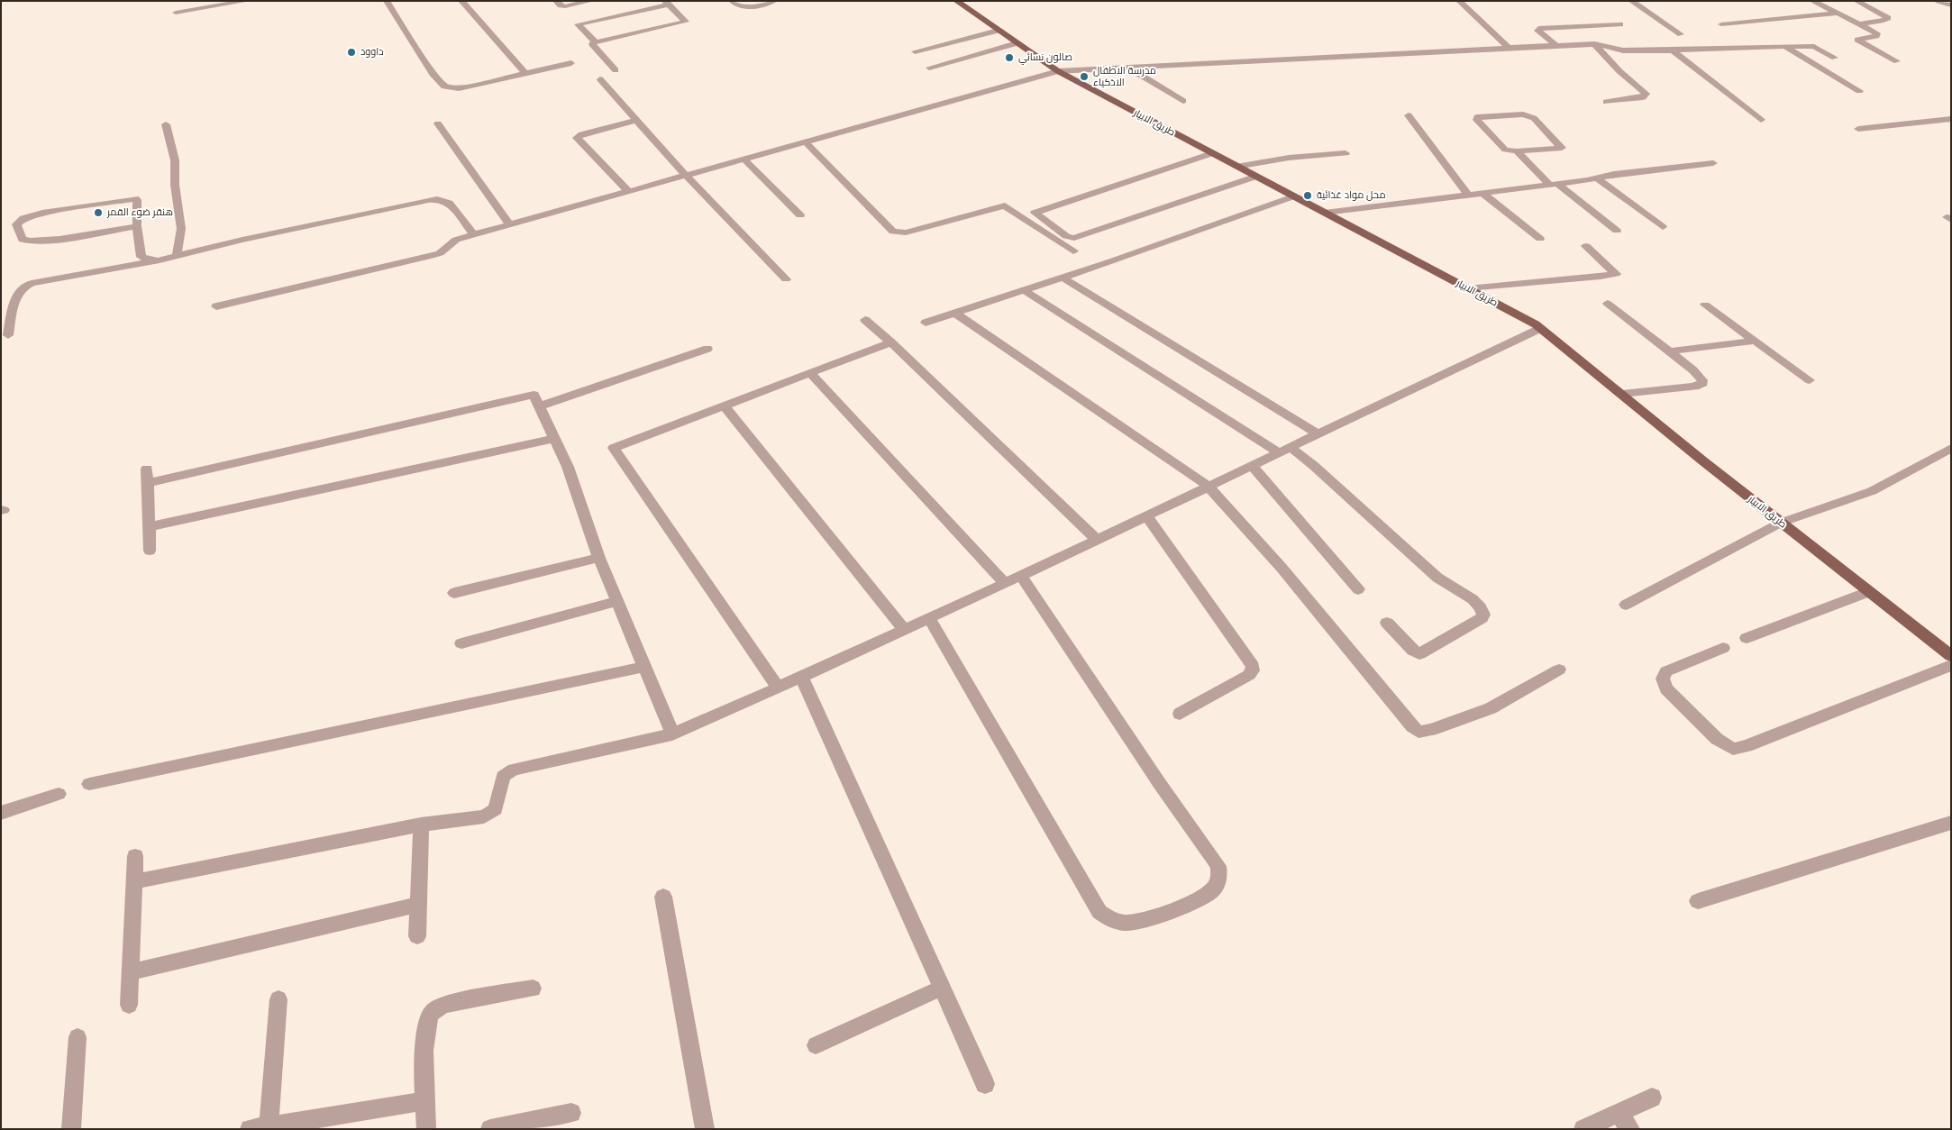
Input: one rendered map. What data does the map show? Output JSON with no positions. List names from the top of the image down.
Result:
{
  "streets": {
    "main road": ["طريق الابيار"]
  },
  "places": [
    "داوود",
    "صالون نسائي",
    "مدرسة الاطفال الاذكياء",
    "محل مواد غذائية",
    "هنقر ضوء القمر"
  ]
}
